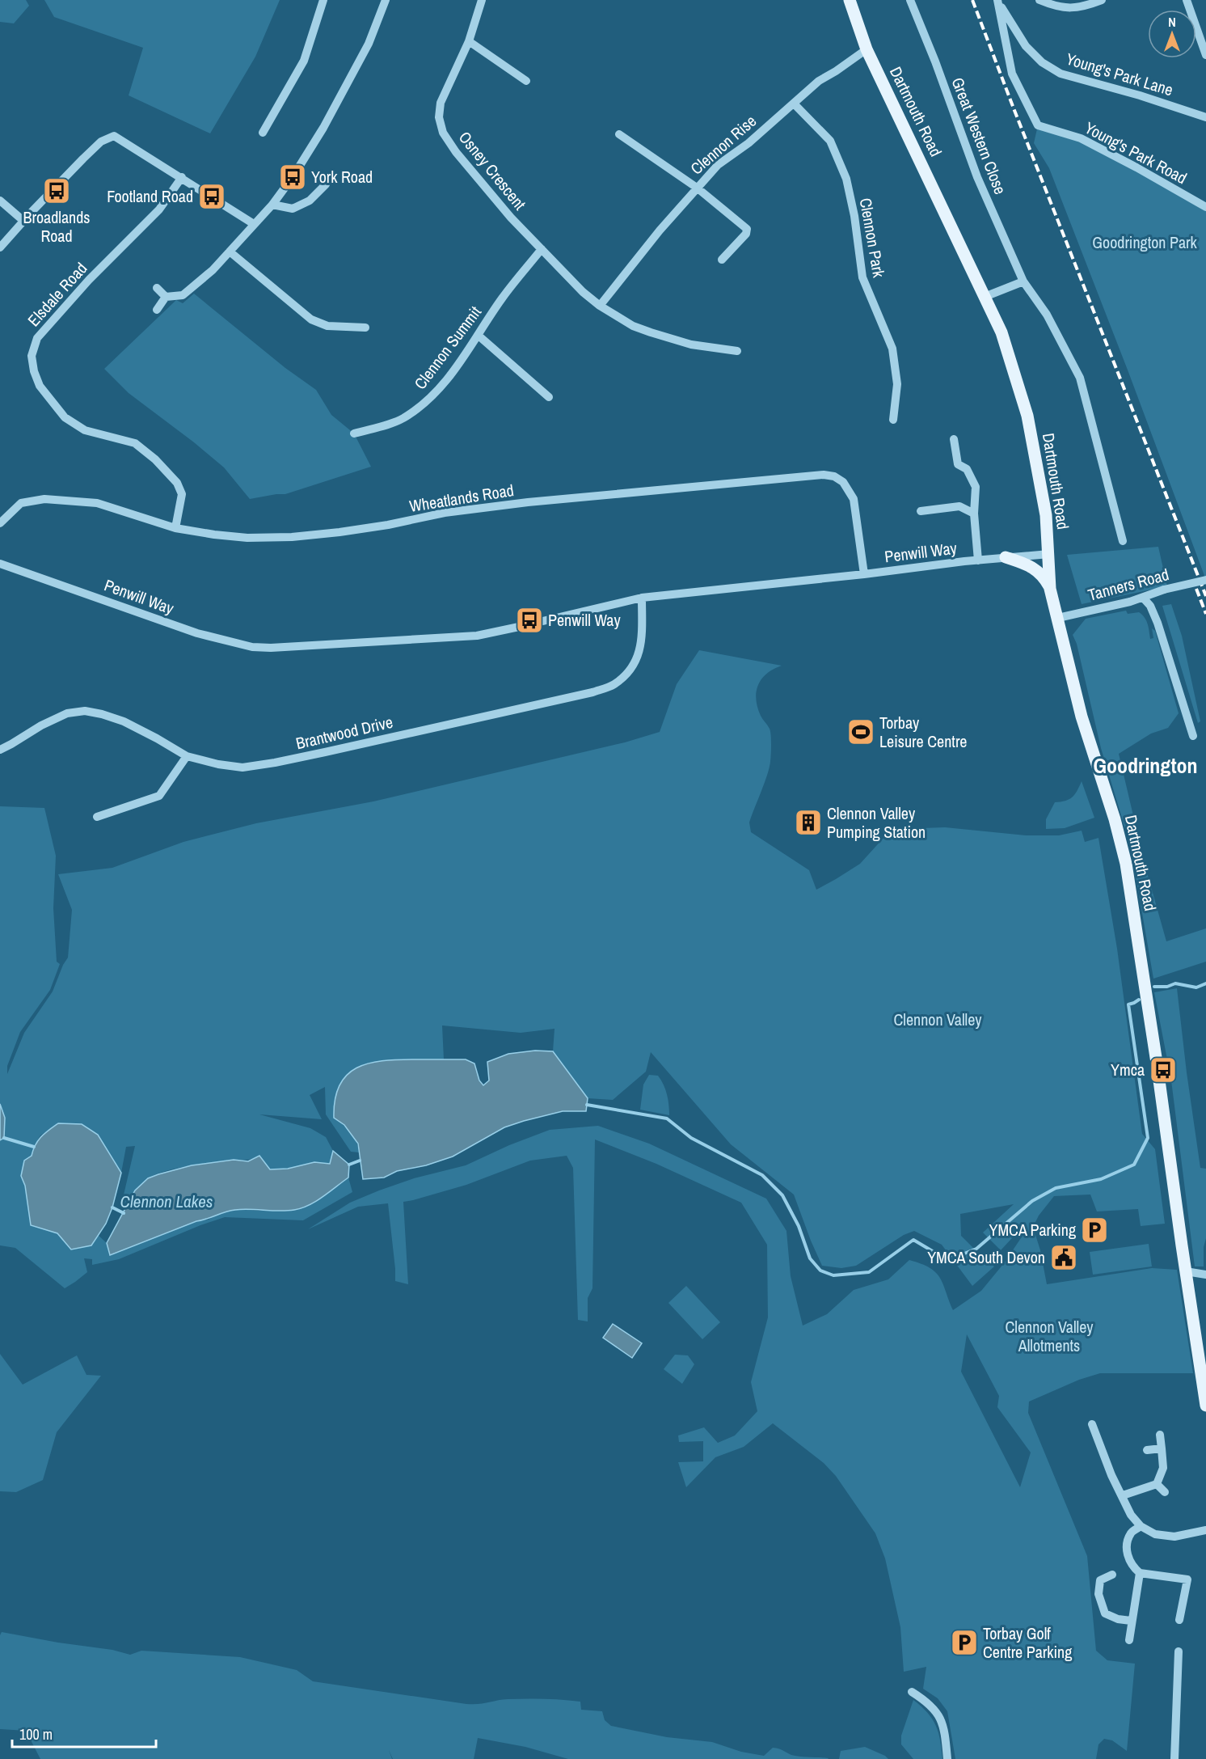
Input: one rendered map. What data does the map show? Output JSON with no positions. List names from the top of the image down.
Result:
{
  "streets": {
    "main road": ["Dartmouth Road"],
    "street": [
      "Young's Park Lane",
      "Great Western Close",
      "Clennon Rise",
      "Young's Park Road",
      "Osney Crescent",
      "Clennon Park",
      "Elsdale Road",
      "Clennon Summit",
      "Wheatlands Road",
      "Penwill Way",
      "Tanners Road",
      "Brantwood Drive"
    ]
  },
  "crossings": [
    ["Young's Park Lane", "Young's Park Road"],
    ["Dartmouth Road", "Clennon Rise"],
    ["Dartmouth Road", "Penwill Way"],
    ["Dartmouth Road", "Tanners Road"],
    ["Clennon Rise", "Osney Crescent"],
    ["Clennon Rise", "Clennon Park"],
    ["Osney Crescent", "Clennon Summit"],
    ["Elsdale Road", "Wheatlands Road"],
    ["Wheatlands Road", "Penwill Way"],
    ["Penwill Way", "Brantwood Drive"]
  ],
  "districts": ["Goodrington"],
  "water": ["Clennon Lakes"],
  "parks": ["Goodrington Park", "Clennon Valley", "Clennon Valley Allotments"],
  "places": {
    "bus stop": [
      "York Road",
      "Broadlands Road",
      "Footland Road",
      "Penwill Way",
      "Ymca"
    ],
    "sports": ["Torbay Leisure Centre"],
    "building": ["Clennon Valley Pumping Station"],
    "parking": ["YMCA Parking", "Torbay Golf Centre Parking"],
    "public building": ["YMCA South Devon"]
  },
  "scale_bar": "100 m",
  "north": "top"
}
